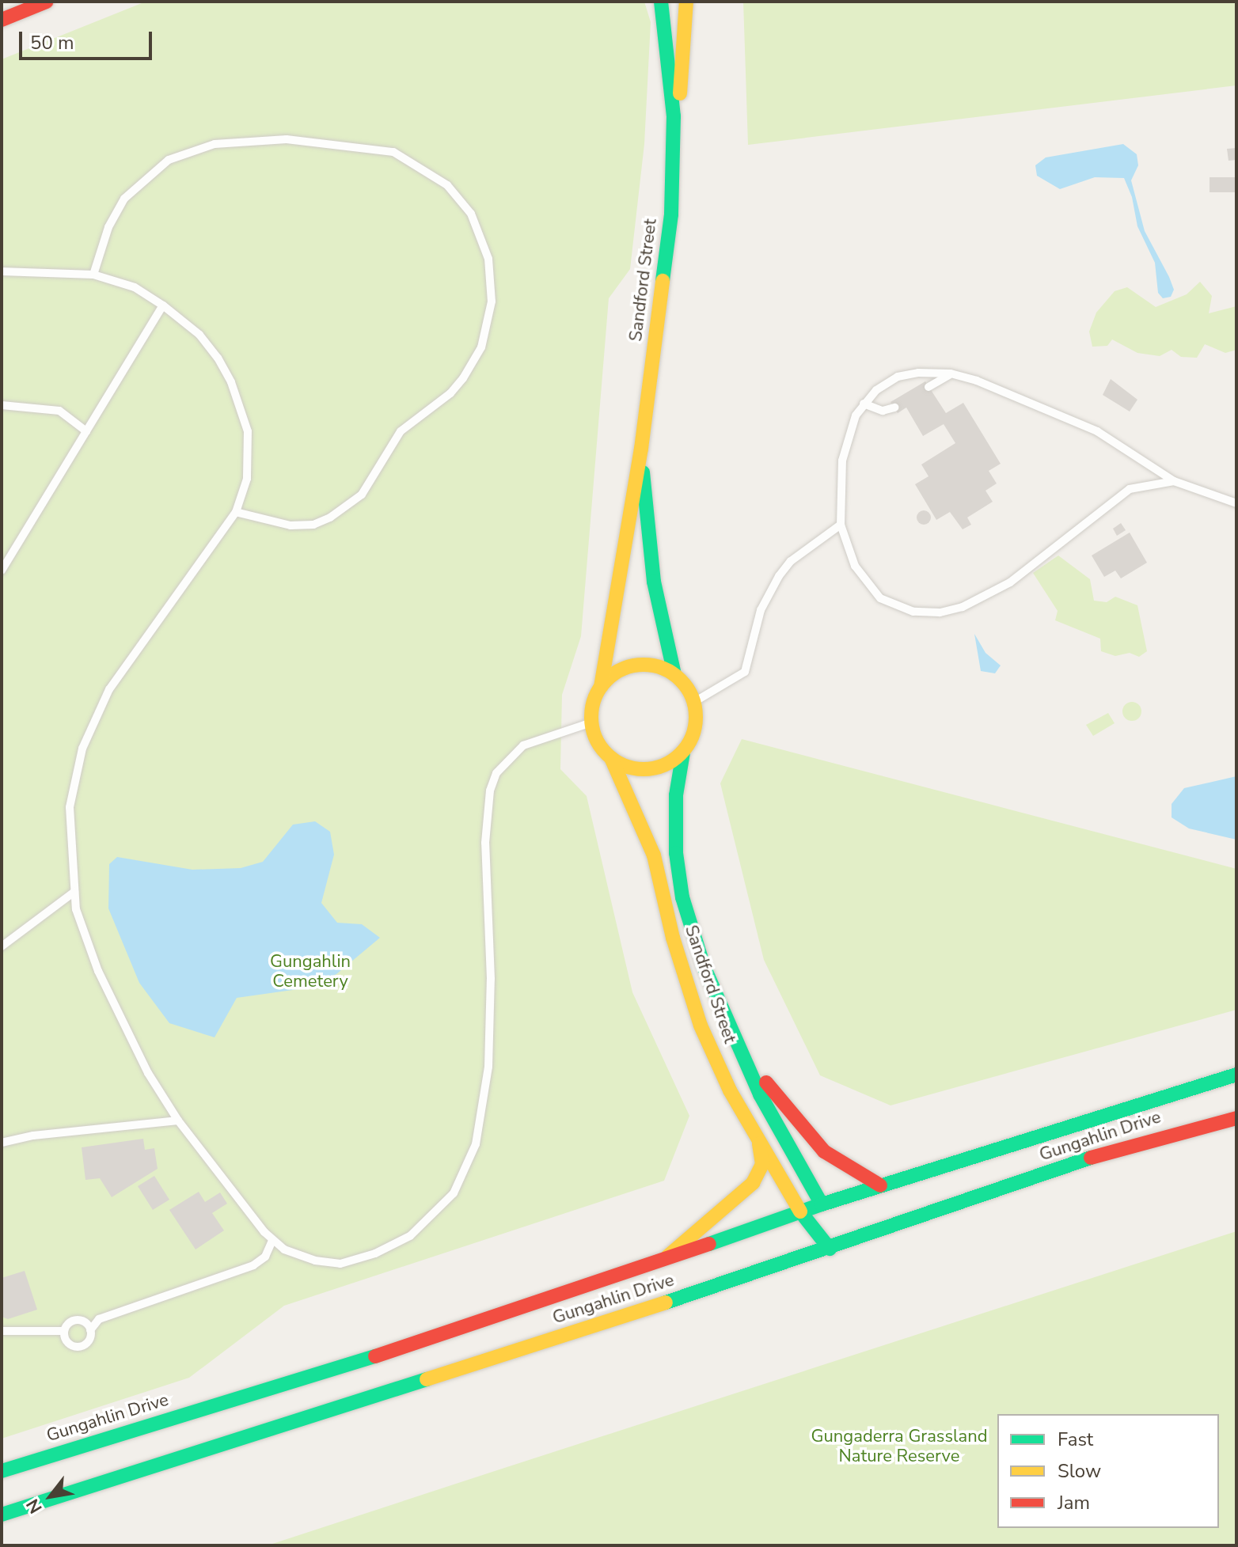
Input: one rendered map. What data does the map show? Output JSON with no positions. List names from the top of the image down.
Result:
{
  "streets": {
    "main road": ["Sandford Street", "Gungahlin Drive"]
  },
  "crossings": [
    ["Sandford Street", "Gungahlin Drive"]
  ],
  "parks": ["Gungahlin Cemetery", "Gungaderra Grassland Nature Reserve"],
  "legend": ["Fast", "Slow", "Jam"],
  "scale_bar": "50 m",
  "north": "bottom left"
}
